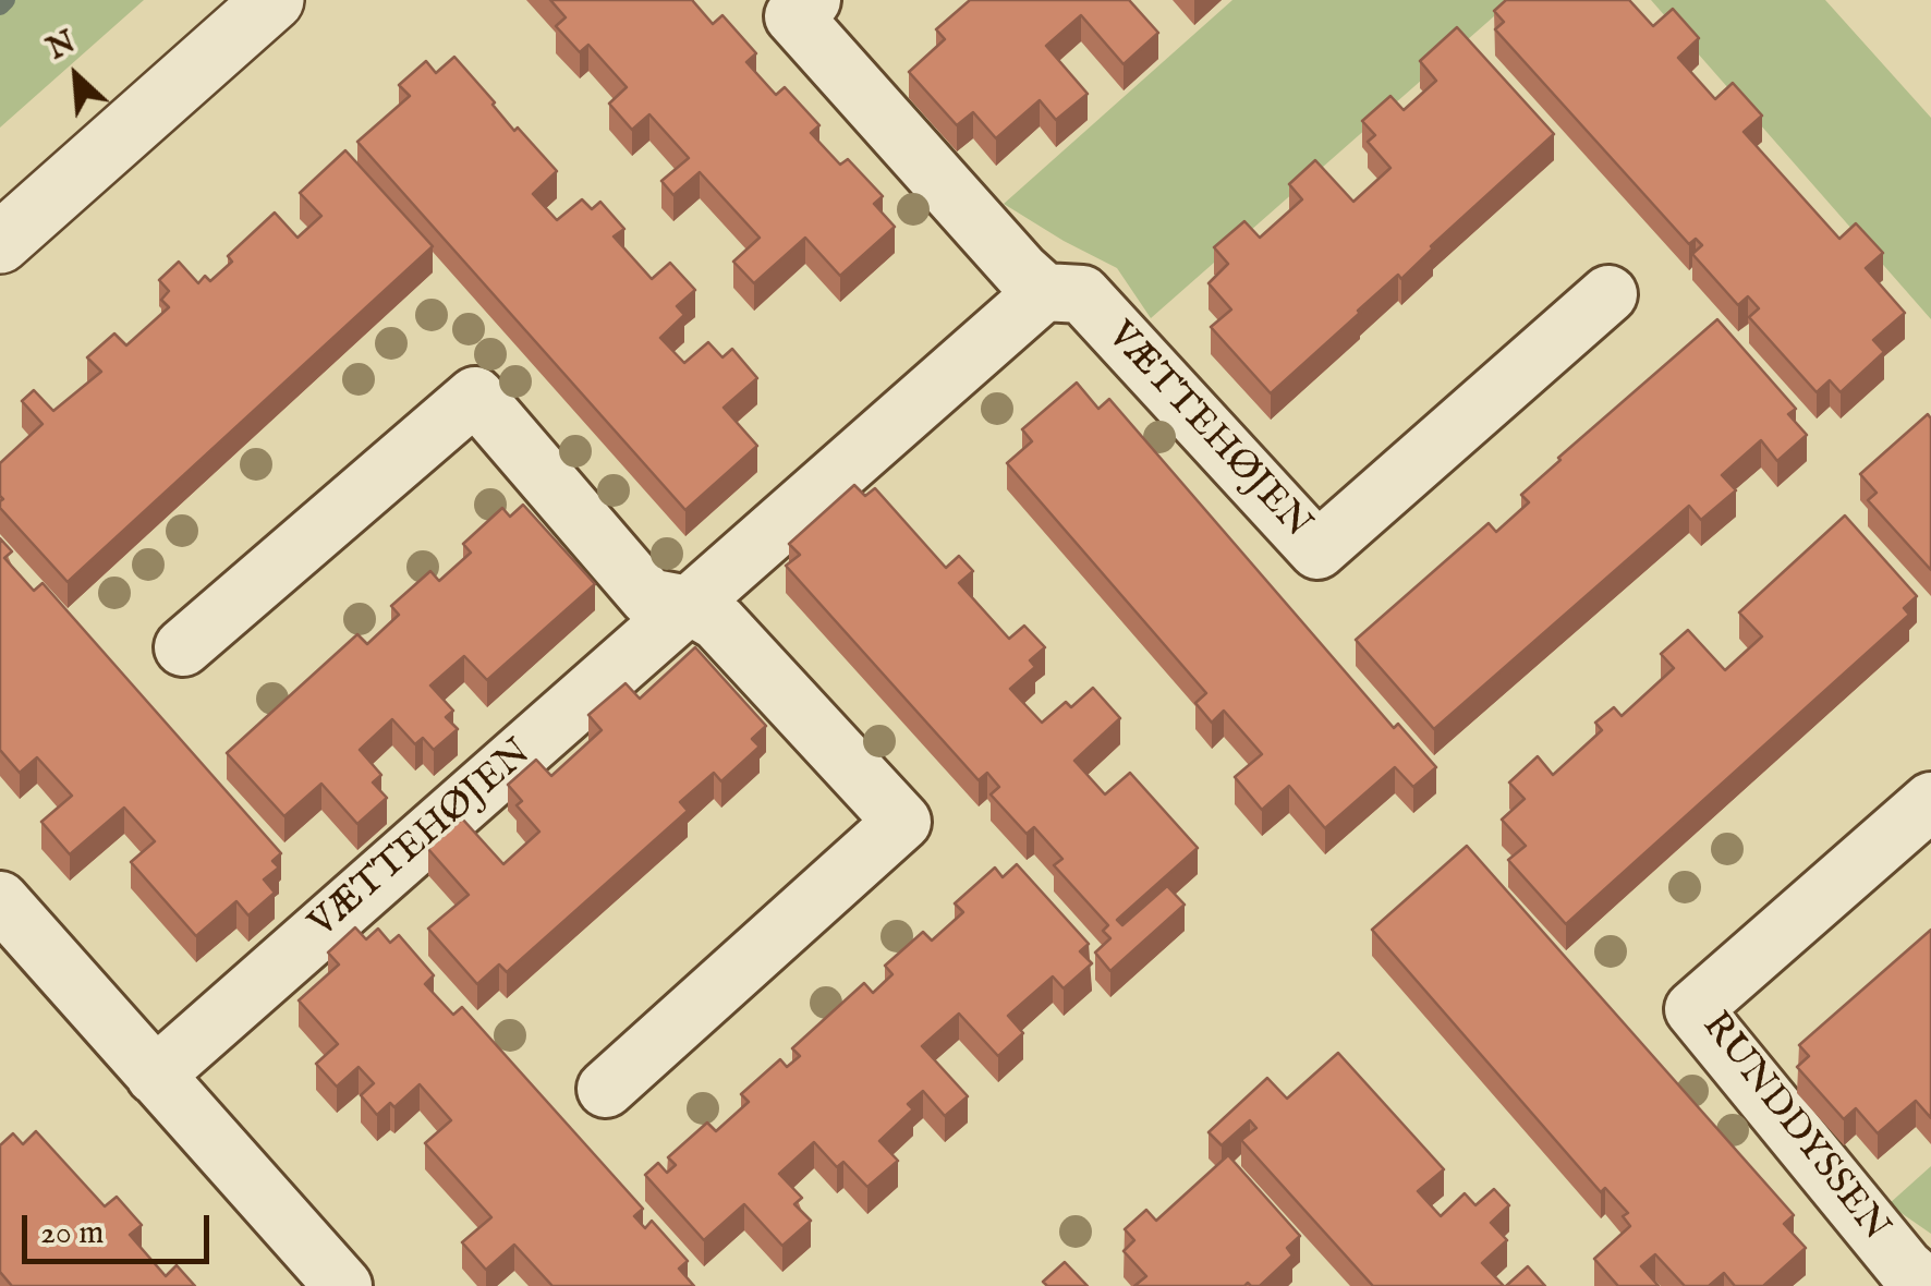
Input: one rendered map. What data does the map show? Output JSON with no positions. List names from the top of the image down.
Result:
{
  "streets": {
    "street": ["VÆTTEHØJEN", "RUNDDYSSEN"]
  },
  "scale_bar": "20 m",
  "north": "top left"
}
